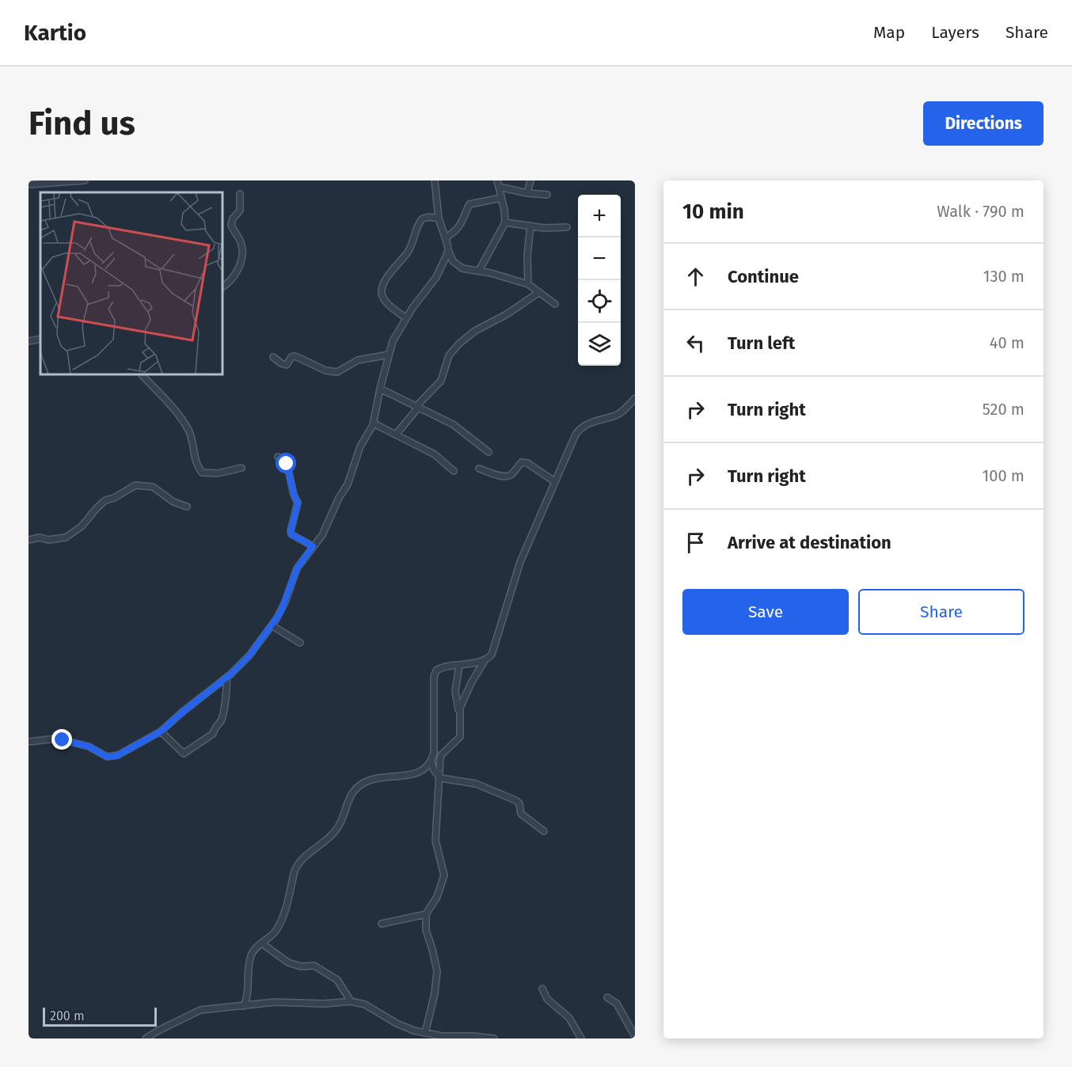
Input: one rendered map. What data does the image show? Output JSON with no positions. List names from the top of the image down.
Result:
{
  "scale_bar": "200 m",
  "page": {
    "header": "Kartio",
    "nav": ["Map", "Layers", "Share"],
    "buttons": [
      "Directions",
      ["Save", "Share"]
    ],
    "title": "Find us",
    "heading": ["10 min", "Walk · 790 m"],
    "map_buttons": ["+", "−"],
    "list": [
      ["Continue", "130 m"],
      ["Turn left", "40 m"],
      ["Turn right", "520 m"],
      ["Turn right", "100 m"],
      "Arrive at destination"
    ],
    "scale": "200 m"
  }
}
